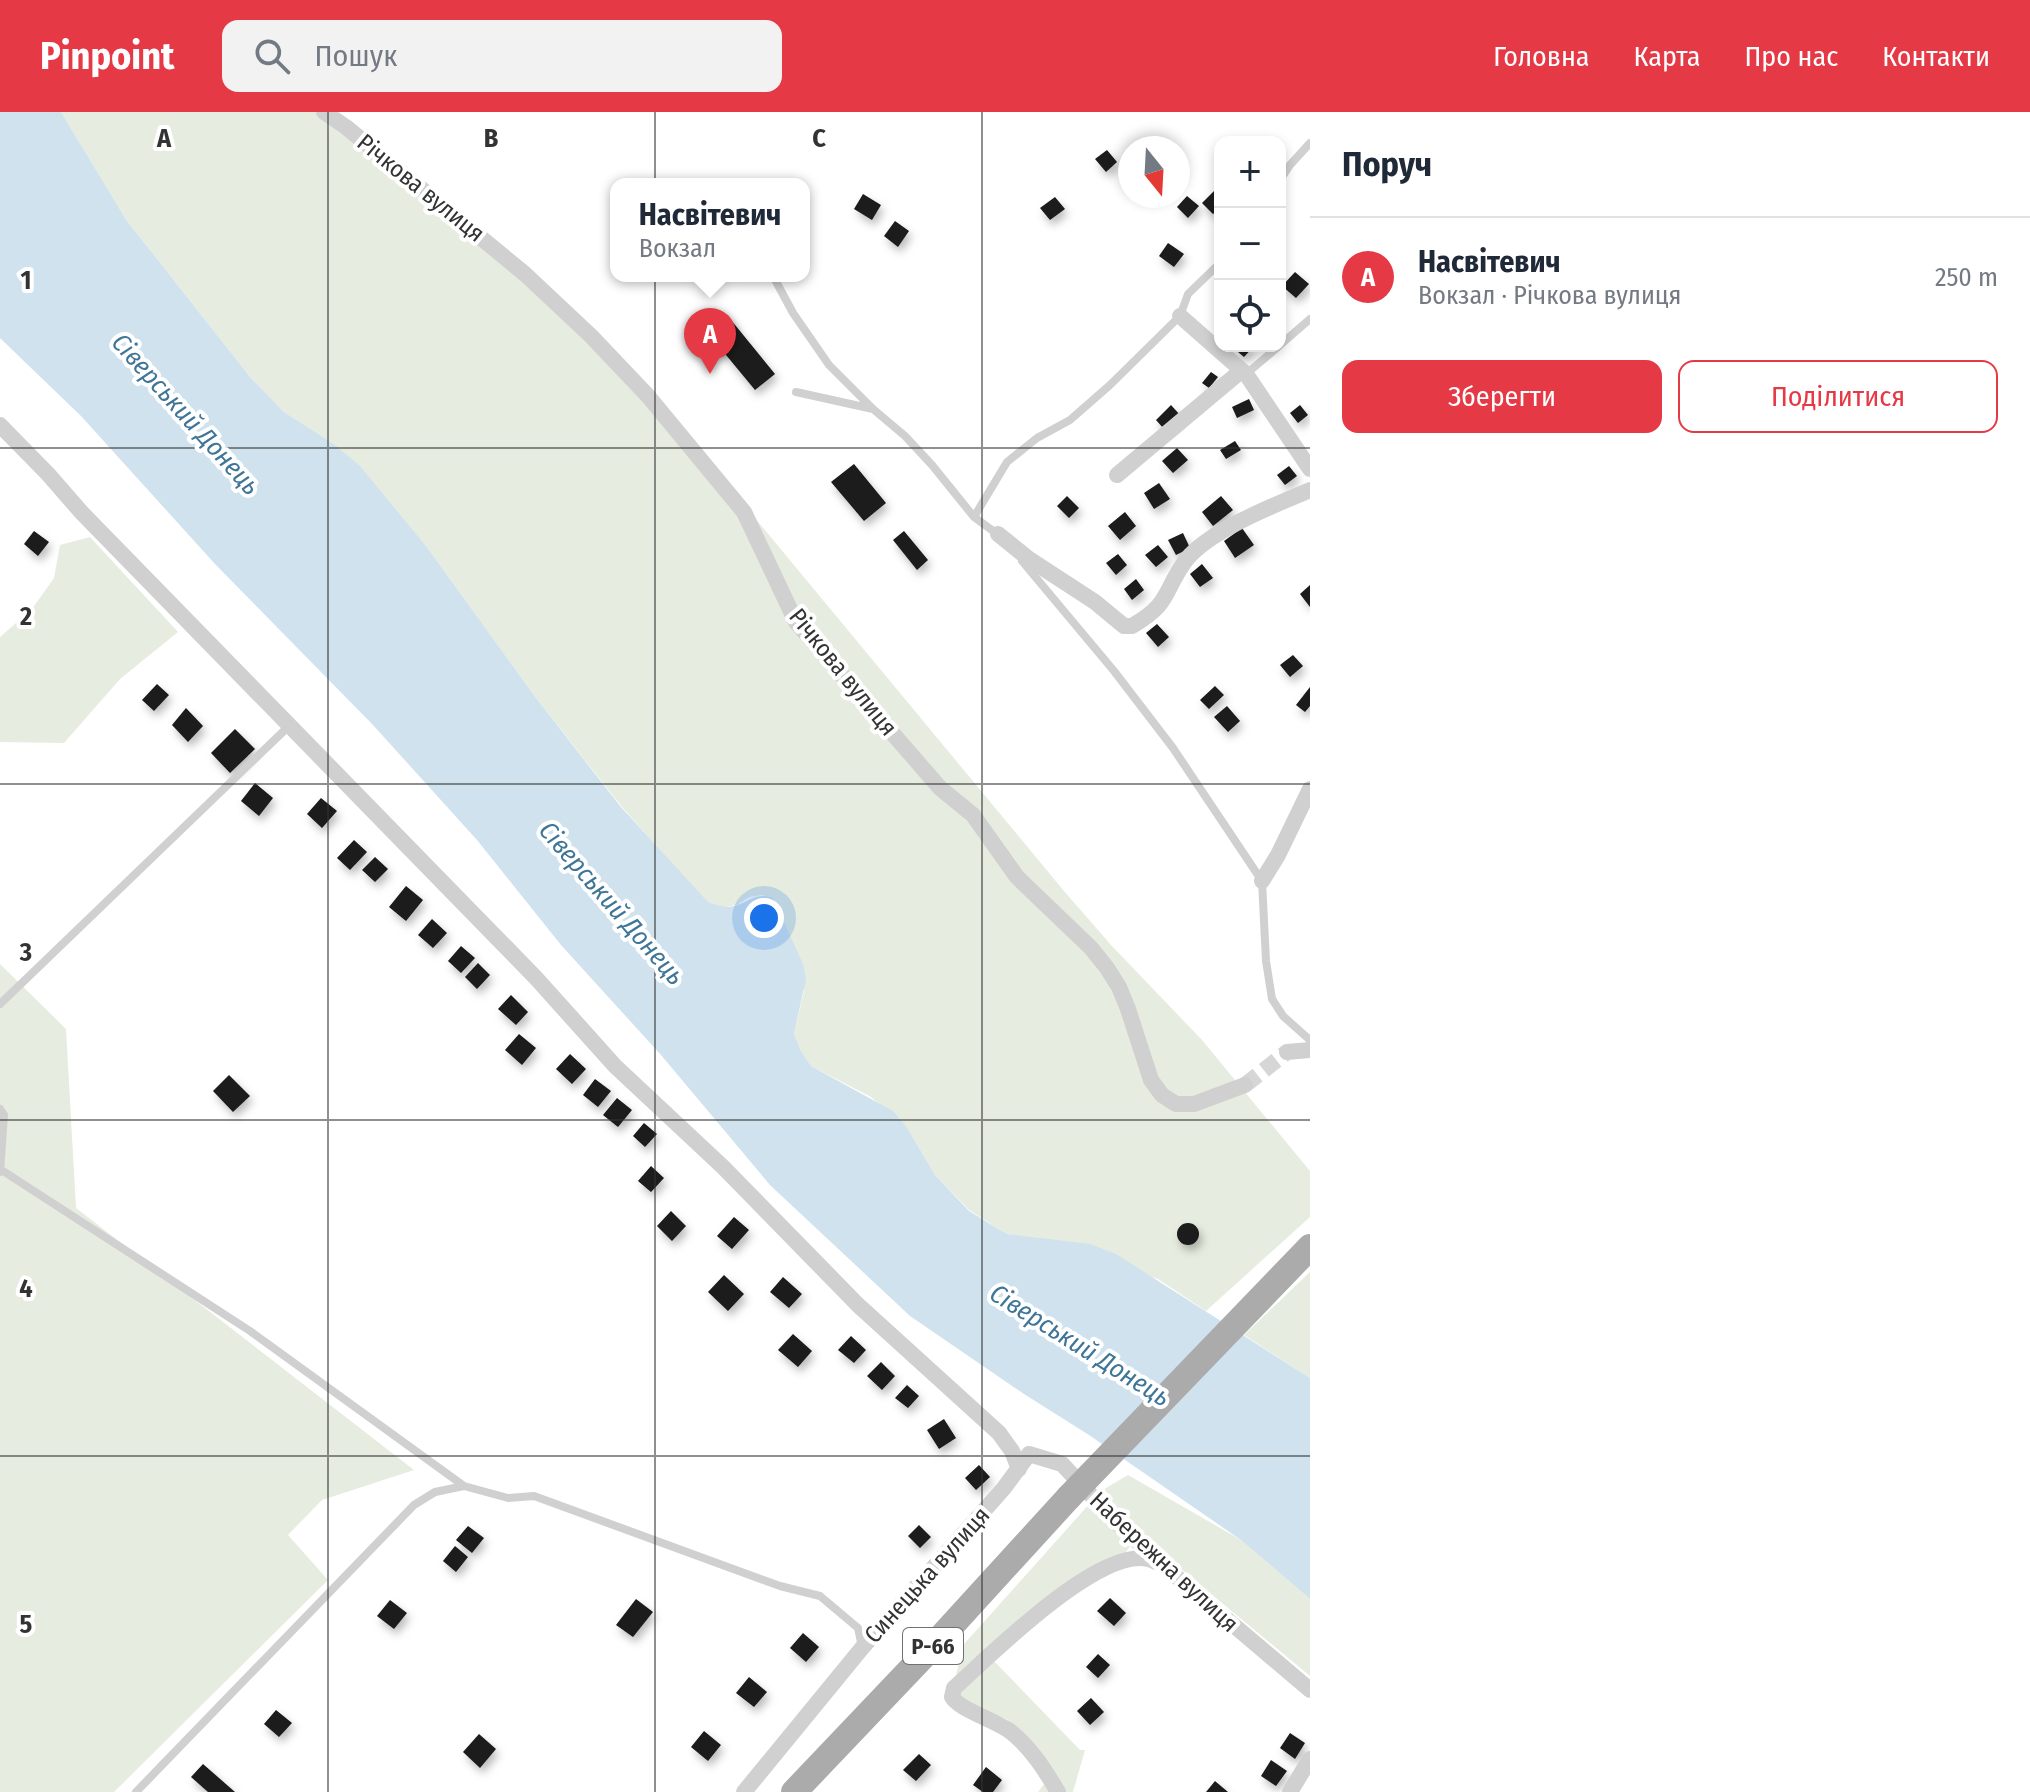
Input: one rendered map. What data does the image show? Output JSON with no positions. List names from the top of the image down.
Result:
{
  "streets": {
    "main road": ["Р-66"],
    "street": ["Річкова вулиця", "Набережна вулиця", "Синецька вулиця"]
  },
  "crossings": [
    ["Набережна вулиця", "Синецька вулиця"]
  ],
  "water": ["Сіверський Донець"],
  "north": "bottom",
  "page": {
    "header": "Pinpoint",
    "search": "Пошук",
    "nav": [
      "Головна",
      "Карта",
      "Про нас",
      "Контакти"
    ],
    "heading": "Поруч",
    "map_buttons": ["+", "−"],
    "popup": ["Насвітевич", "Вокзал"],
    "list": [
      {
        "mark": "A",
        "name": "Насвітевич",
        "note": "Вокзал · Річкова вулиця",
        "value": "250 m"
      }
    ],
    "pins": "A",
    "buttons": ["Зберегти", "Поділитися"]
  },
  "grid": {
    "columns": ["A", "B", "C"],
    "rows": [
      "1",
      "2",
      "3",
      "4",
      "5"
    ]
  }
}
